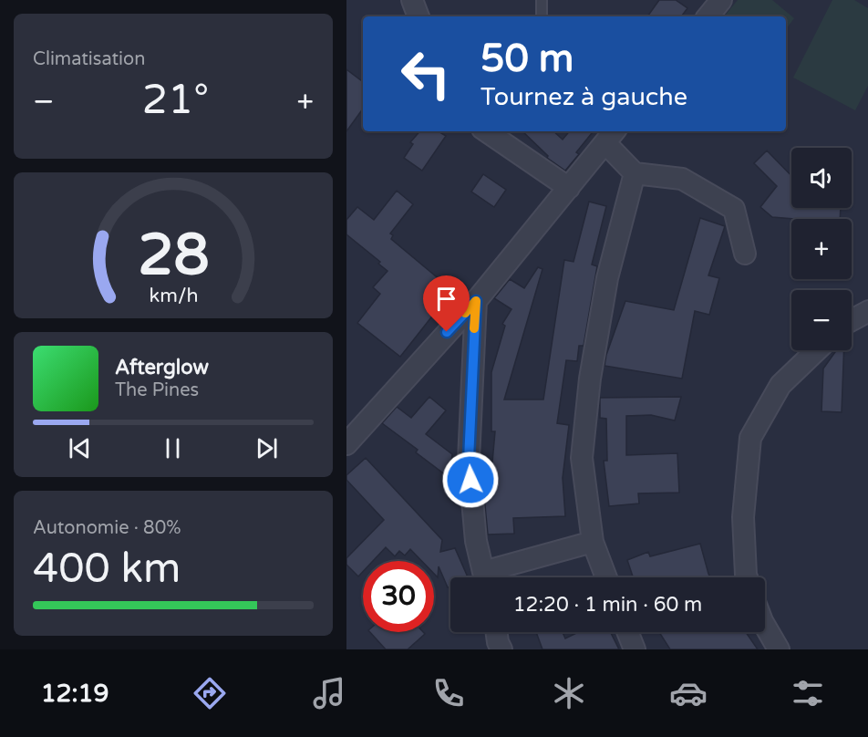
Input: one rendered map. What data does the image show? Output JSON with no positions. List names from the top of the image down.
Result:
{
  "page": {
    "tile": [
      "Climatisation",
      ["Autonomie · 80%", "400 km"]
    ],
    "turn": ["50 m", "Tournez à gauche"],
    "heat": ["−", "21°", "+"],
    "map_buttons": ["+", "−"],
    "song": ["Afterglow", "The Pines"],
    "limit": "30",
    "trip": "12:20 · 1 min · 60 m",
    "tabs": "12:19",
    "gauge": ["28", "km/h"]
  }
}
